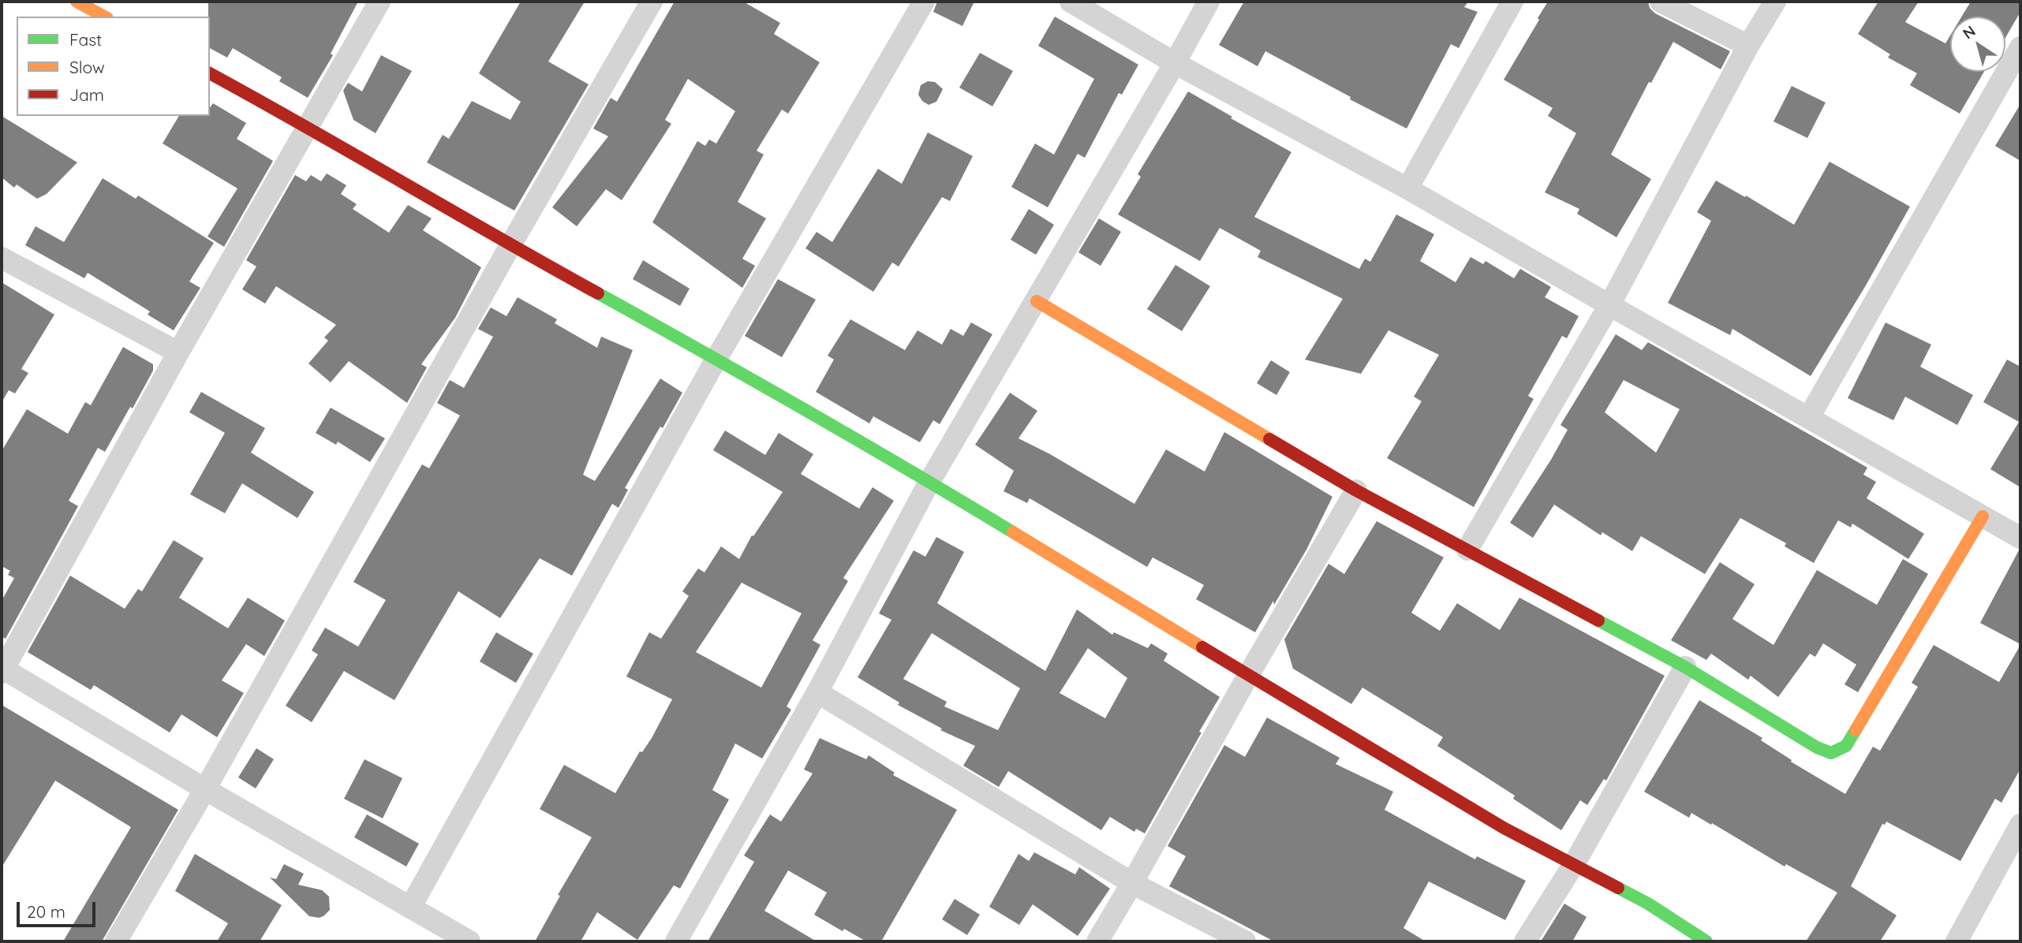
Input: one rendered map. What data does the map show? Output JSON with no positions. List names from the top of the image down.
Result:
{
  "legend": ["Fast", "Slow", "Jam"],
  "scale_bar": "20 m",
  "north": "top left"
}
